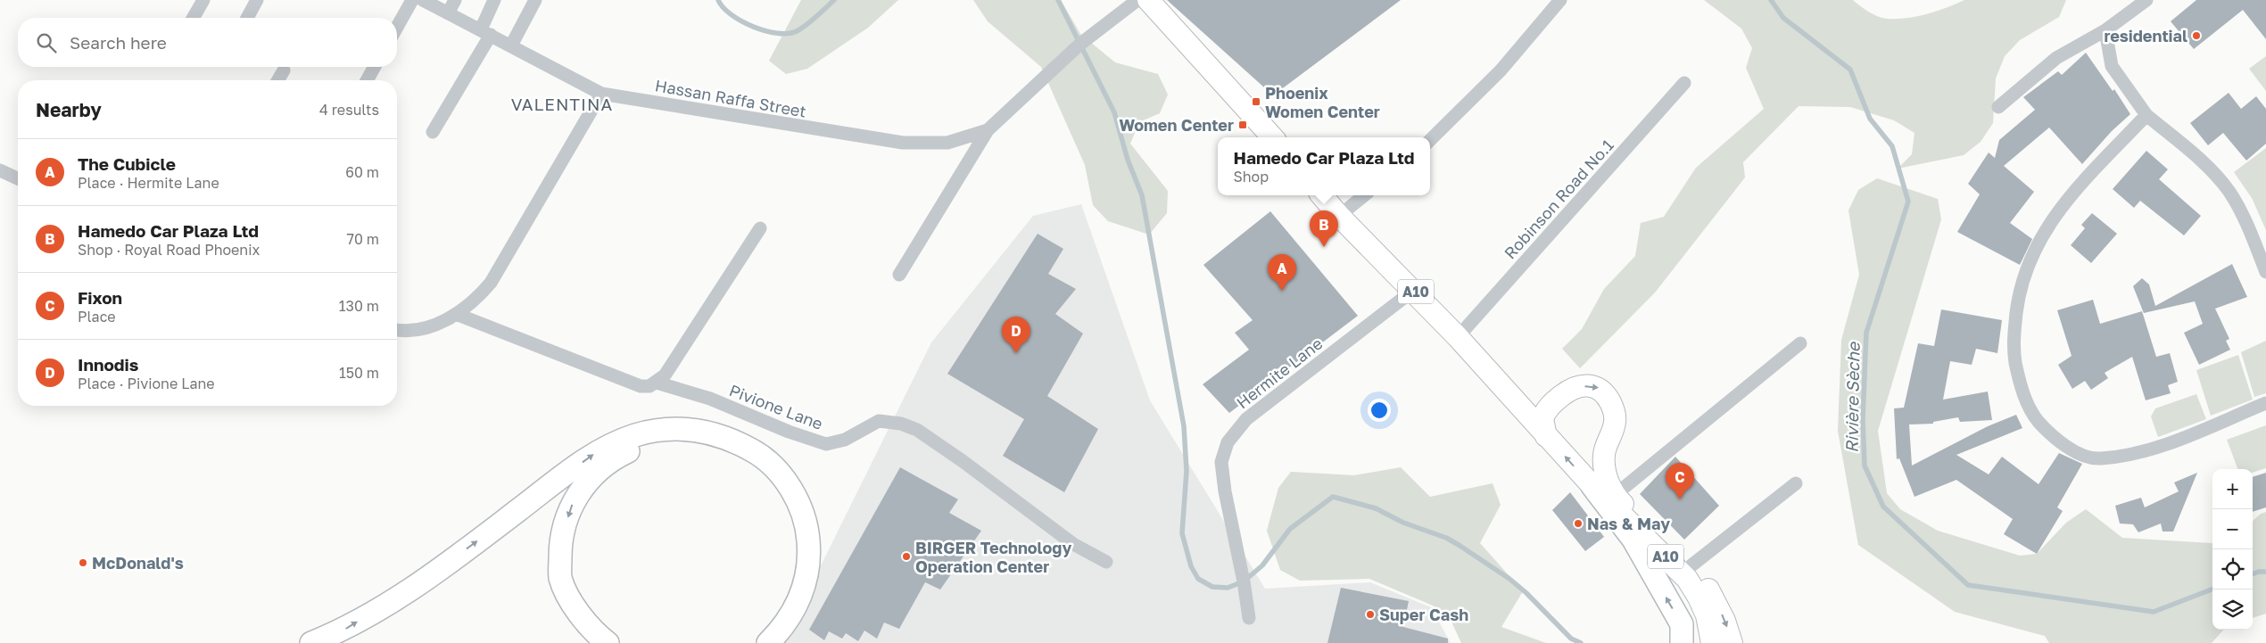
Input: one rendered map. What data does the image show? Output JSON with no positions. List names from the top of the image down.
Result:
{
  "streets": {
    "main road": ["A10"],
    "street": [
      "Hassan Raffa Street",
      "Robinson Road No.1",
      "Hermite Lane",
      "Pivione Lane"
    ]
  },
  "crossings": [
    ["Robinson Road No.1", "A10"],
    ["A10", "Hermite Lane"]
  ],
  "districts": ["VALENTINA"],
  "water": ["Rivière Sèche"],
  "places": {
    "other": [
      "residential",
      "Nas & May",
      "BIRGER Technology Operation Center",
      "McDonald's",
      "Super Cash"
    ],
    "transit": ["Phoenix Women Center", "Women Center"]
  },
  "page": {
    "search": "Search here",
    "heading": ["Nearby", "4 results"],
    "popup": ["Hamedo Car Plaza Ltd", "Shop"],
    "list": [
      {
        "mark": "A",
        "name": "The Cubicle",
        "note": "Place · Hermite Lane",
        "value": "60 m"
      },
      {
        "mark": "B",
        "name": "Hamedo Car Plaza Ltd",
        "note": "Shop · Royal Road Phoenix",
        "value": "70 m"
      },
      {
        "mark": "C",
        "name": "Fixon",
        "note": "Place",
        "value": "130 m"
      },
      {
        "mark": "D",
        "name": "Innodis",
        "note": "Place · Pivione Lane",
        "value": "150 m"
      }
    ],
    "pins": [
      "B",
      "A",
      "D",
      "C"
    ],
    "map_buttons": ["+", "−"]
  }
}
